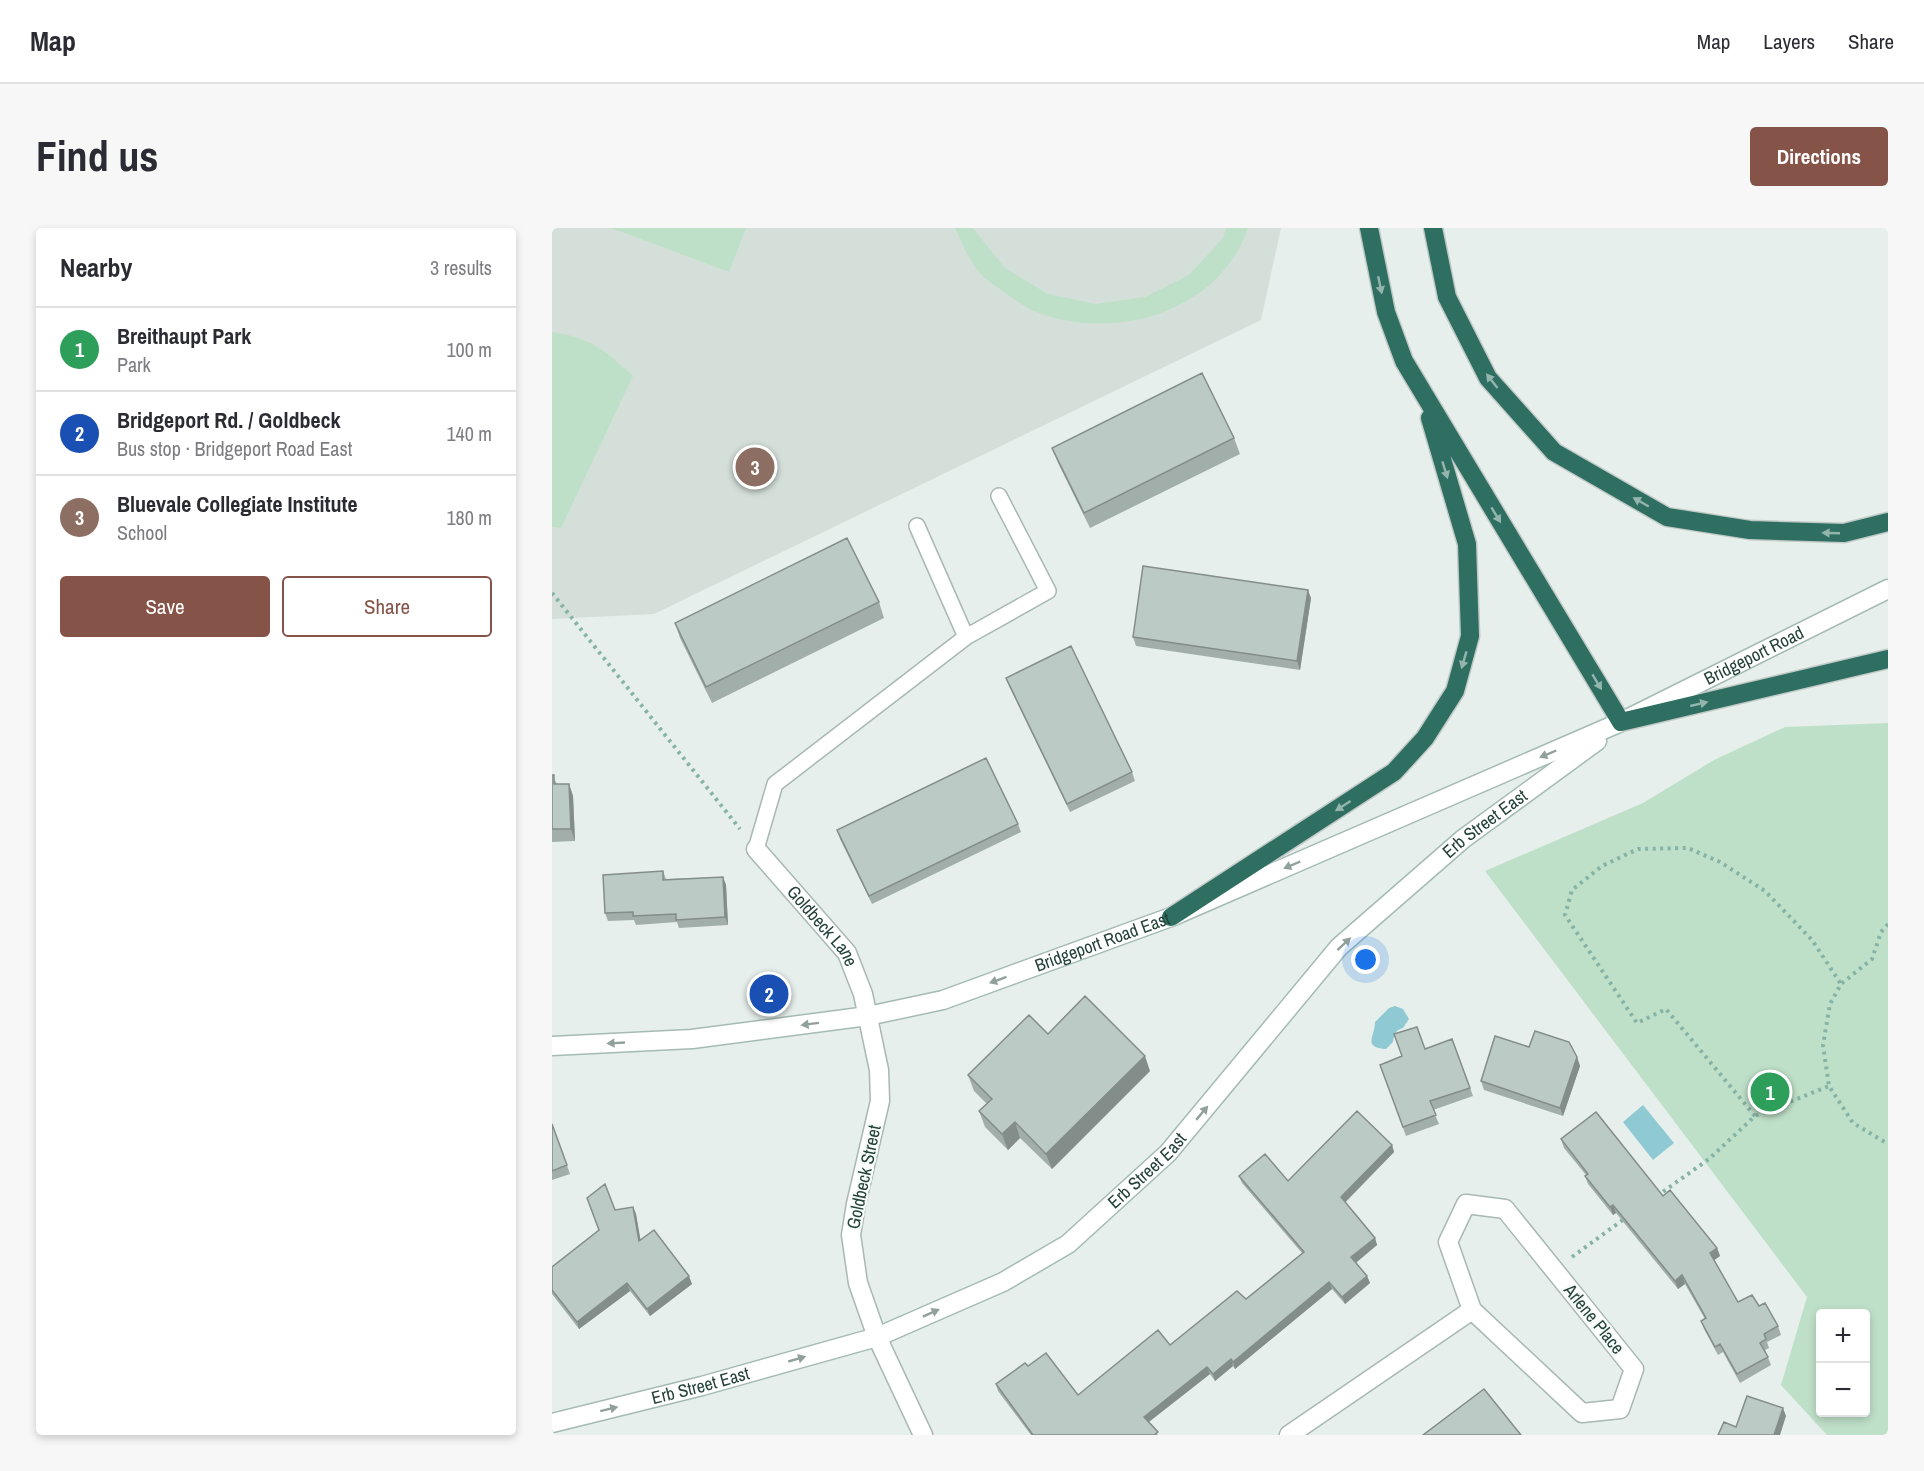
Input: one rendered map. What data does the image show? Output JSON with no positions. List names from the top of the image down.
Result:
{
  "streets": {
    "main road": [
      "Bridgeport Road",
      "Erb Street East",
      "Goldbeck Lane",
      "Bridgeport Road East",
      "Goldbeck Street",
      "Arlene Place"
    ]
  },
  "crossings": [
    ["Bridgeport Road", "Erb Street East"],
    ["Bridgeport Road", "Bridgeport Road East"],
    ["Erb Street East", "Bridgeport Road East"],
    ["Erb Street East", "Goldbeck Street"],
    ["Goldbeck Lane", "Bridgeport Road East"],
    ["Goldbeck Lane", "Goldbeck Street"],
    ["Bridgeport Road East", "Goldbeck Street"]
  ],
  "one_way": ["Erb Street East", "Bridgeport Road East"],
  "page": {
    "header": "Map",
    "nav": ["Map", "Layers", "Share"],
    "buttons": [
      "Directions",
      ["Save", "Share"]
    ],
    "title": "Find us",
    "heading": ["Nearby", "3 results"],
    "list": [
      {
        "mark": "1",
        "name": "Breithaupt Park",
        "note": "Park",
        "value": "100 m"
      },
      {
        "mark": "2",
        "name": "Bridgeport Rd. / Goldbeck",
        "note": "Bus stop · Bridgeport Road East",
        "value": "140 m"
      },
      {
        "mark": "3",
        "name": "Bluevale Collegiate Institute",
        "note": "School",
        "value": "180 m"
      }
    ],
    "pins": ["3", "2", "1"],
    "map_buttons": ["+", "−"]
  }
}
